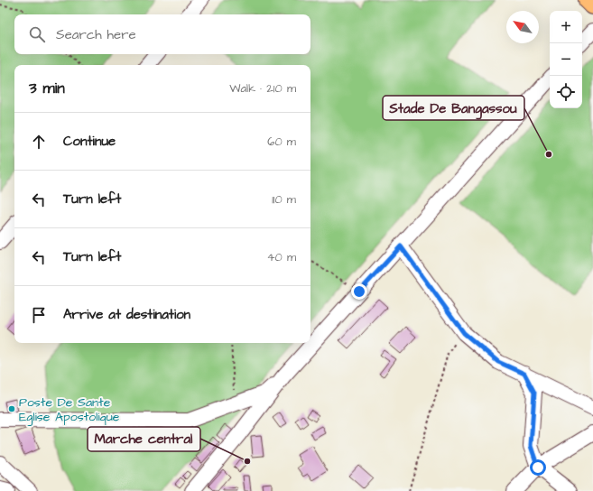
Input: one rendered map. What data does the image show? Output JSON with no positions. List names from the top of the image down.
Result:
{
  "places": ["Stade De Bangassou", "Poste De Sante Eglise Apostolique", "Marche central"],
  "north": "top left",
  "page": {
    "map_buttons": ["+", "−"],
    "search": "Search here",
    "heading": ["3 min", "Walk · 210 m"],
    "list": [
      ["Continue", "60 m"],
      ["Turn left", "110 m"],
      ["Turn left", "40 m"],
      "Arrive at destination"
    ]
  }
}
